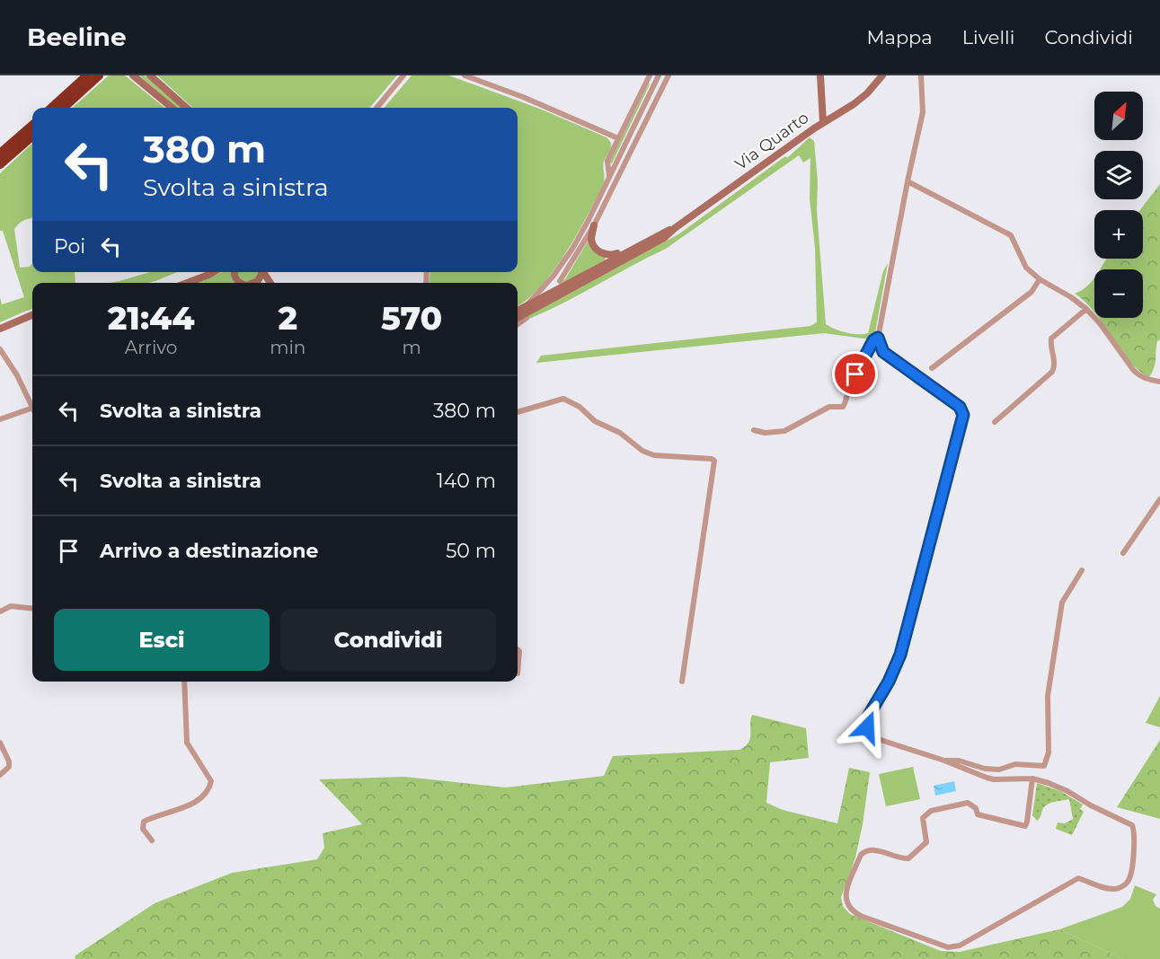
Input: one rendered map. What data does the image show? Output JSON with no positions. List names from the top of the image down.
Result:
{
  "streets": {
    "street": ["Via Quarto"]
  },
  "north": "top right",
  "page": {
    "header": "Beeline",
    "nav": ["Mappa", "Livelli", "Condividi"],
    "map_buttons": ["+", "−"],
    "turn": ["380 m", "Svolta a sinistra"],
    "then": "Poi",
    "eta": [
      "21:44",
      "Arrivo",
      "2",
      "min",
      "570",
      "m"
    ],
    "list": [
      {
        "name": "Svolta a sinistra",
        "value": "380 m"
      },
      {
        "name": "Svolta a sinistra",
        "value": "140 m"
      },
      {
        "name": "Arrivo a destinazione",
        "value": "50 m"
      }
    ],
    "buttons": ["Esci", "Condividi"]
  }
}
